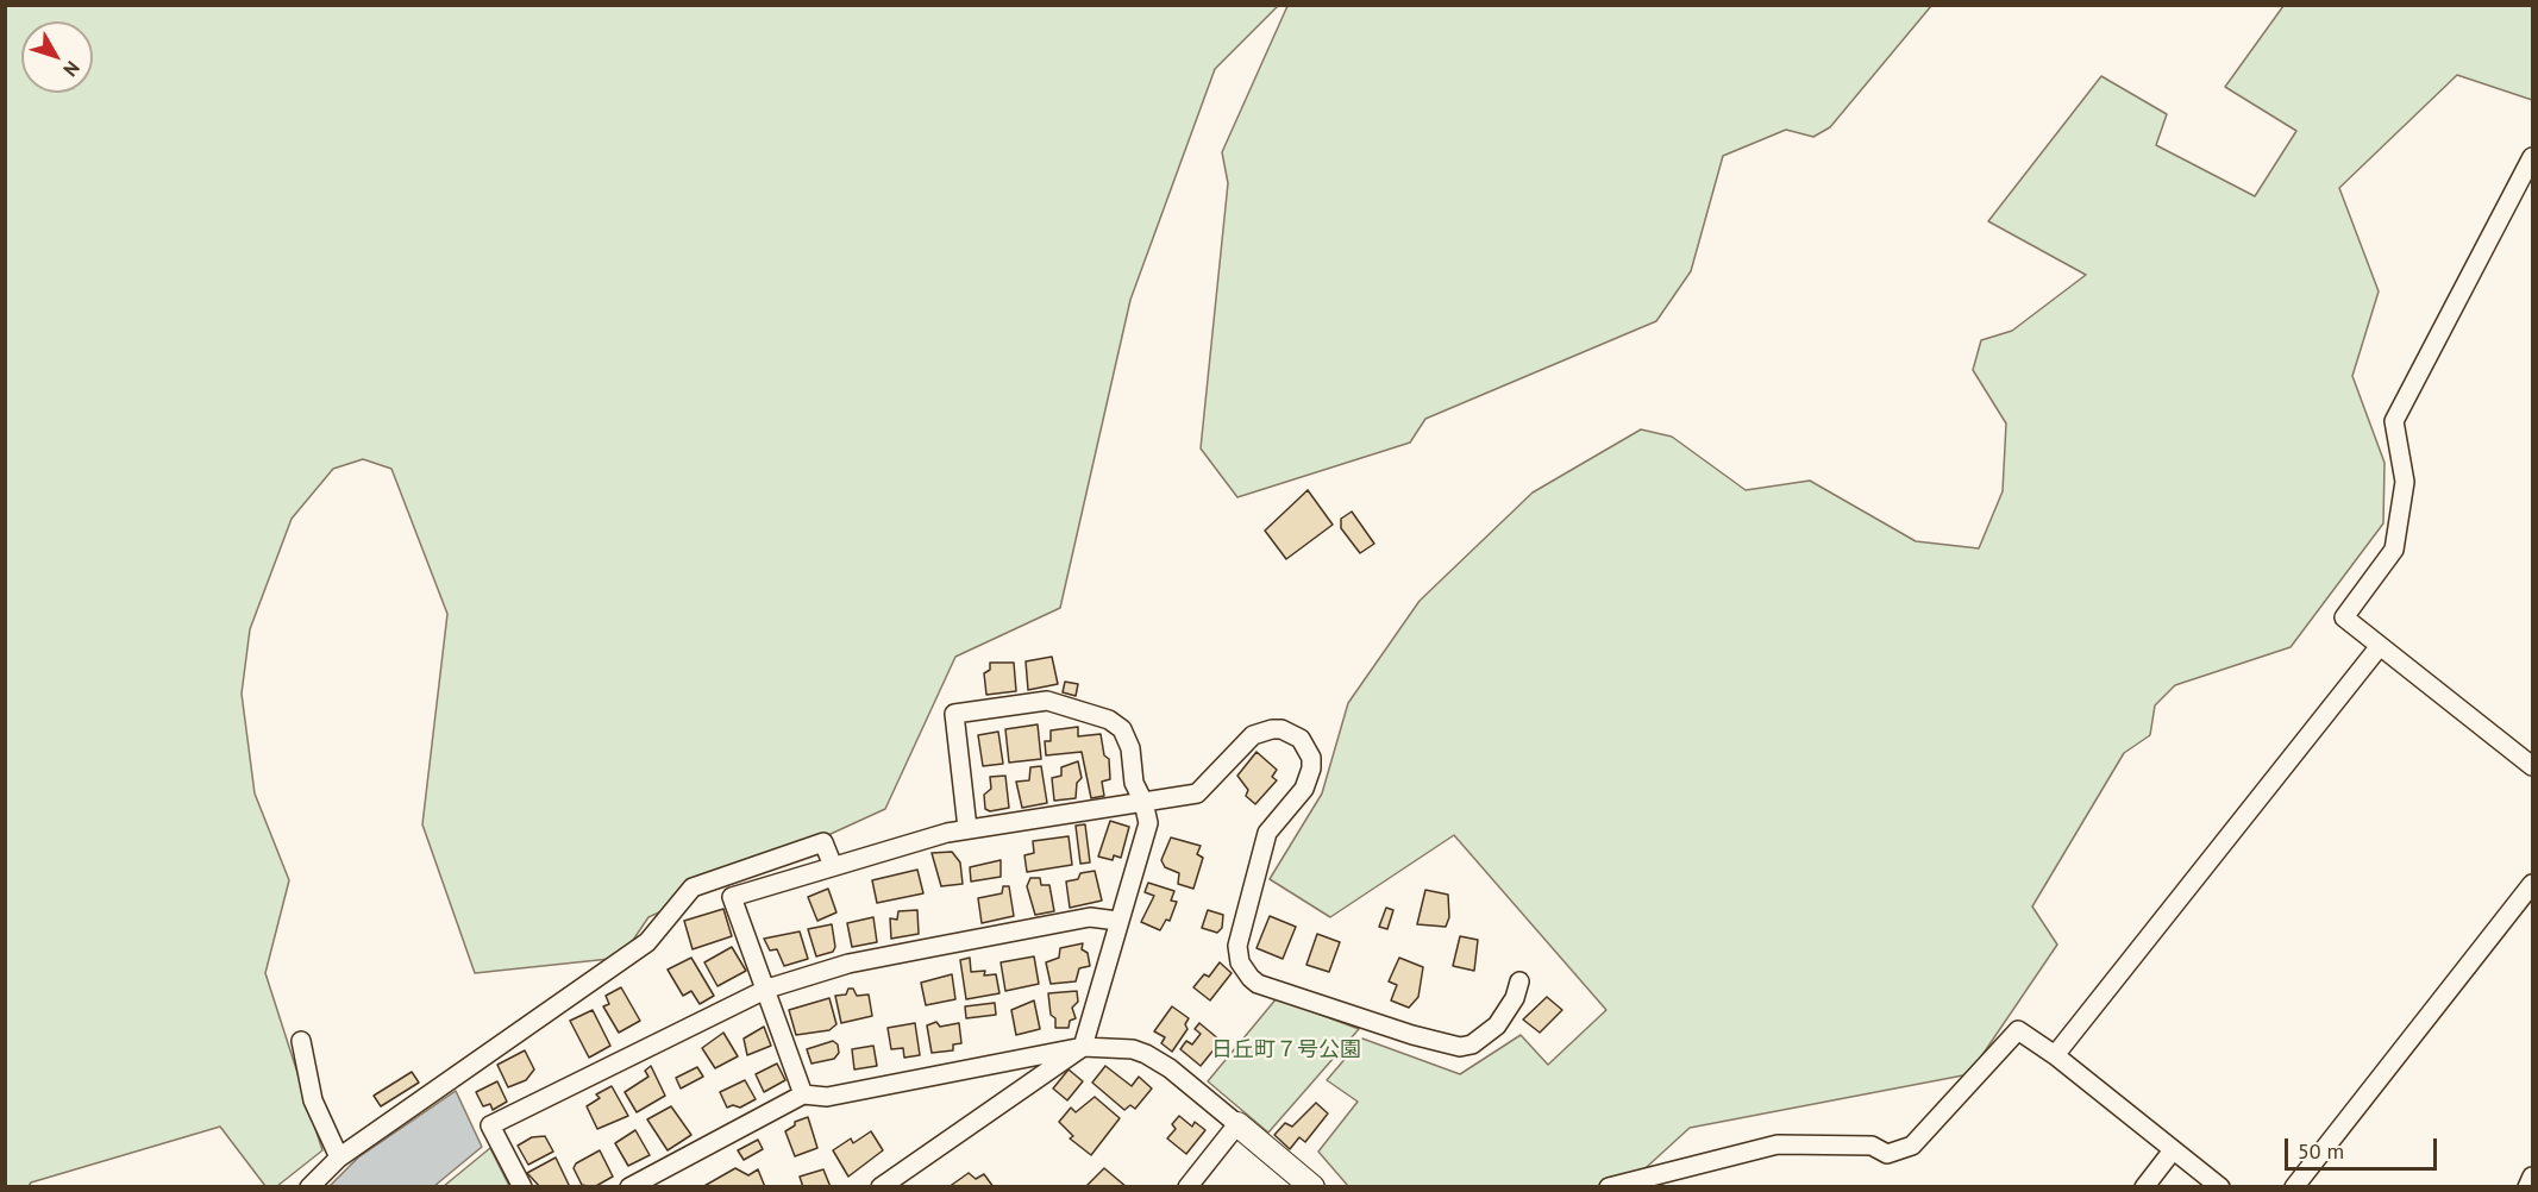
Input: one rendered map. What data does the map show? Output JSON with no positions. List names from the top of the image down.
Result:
{
  "parks": ["日丘町７号公園"],
  "scale_bar": "50 m",
  "north": "bottom right"
}
